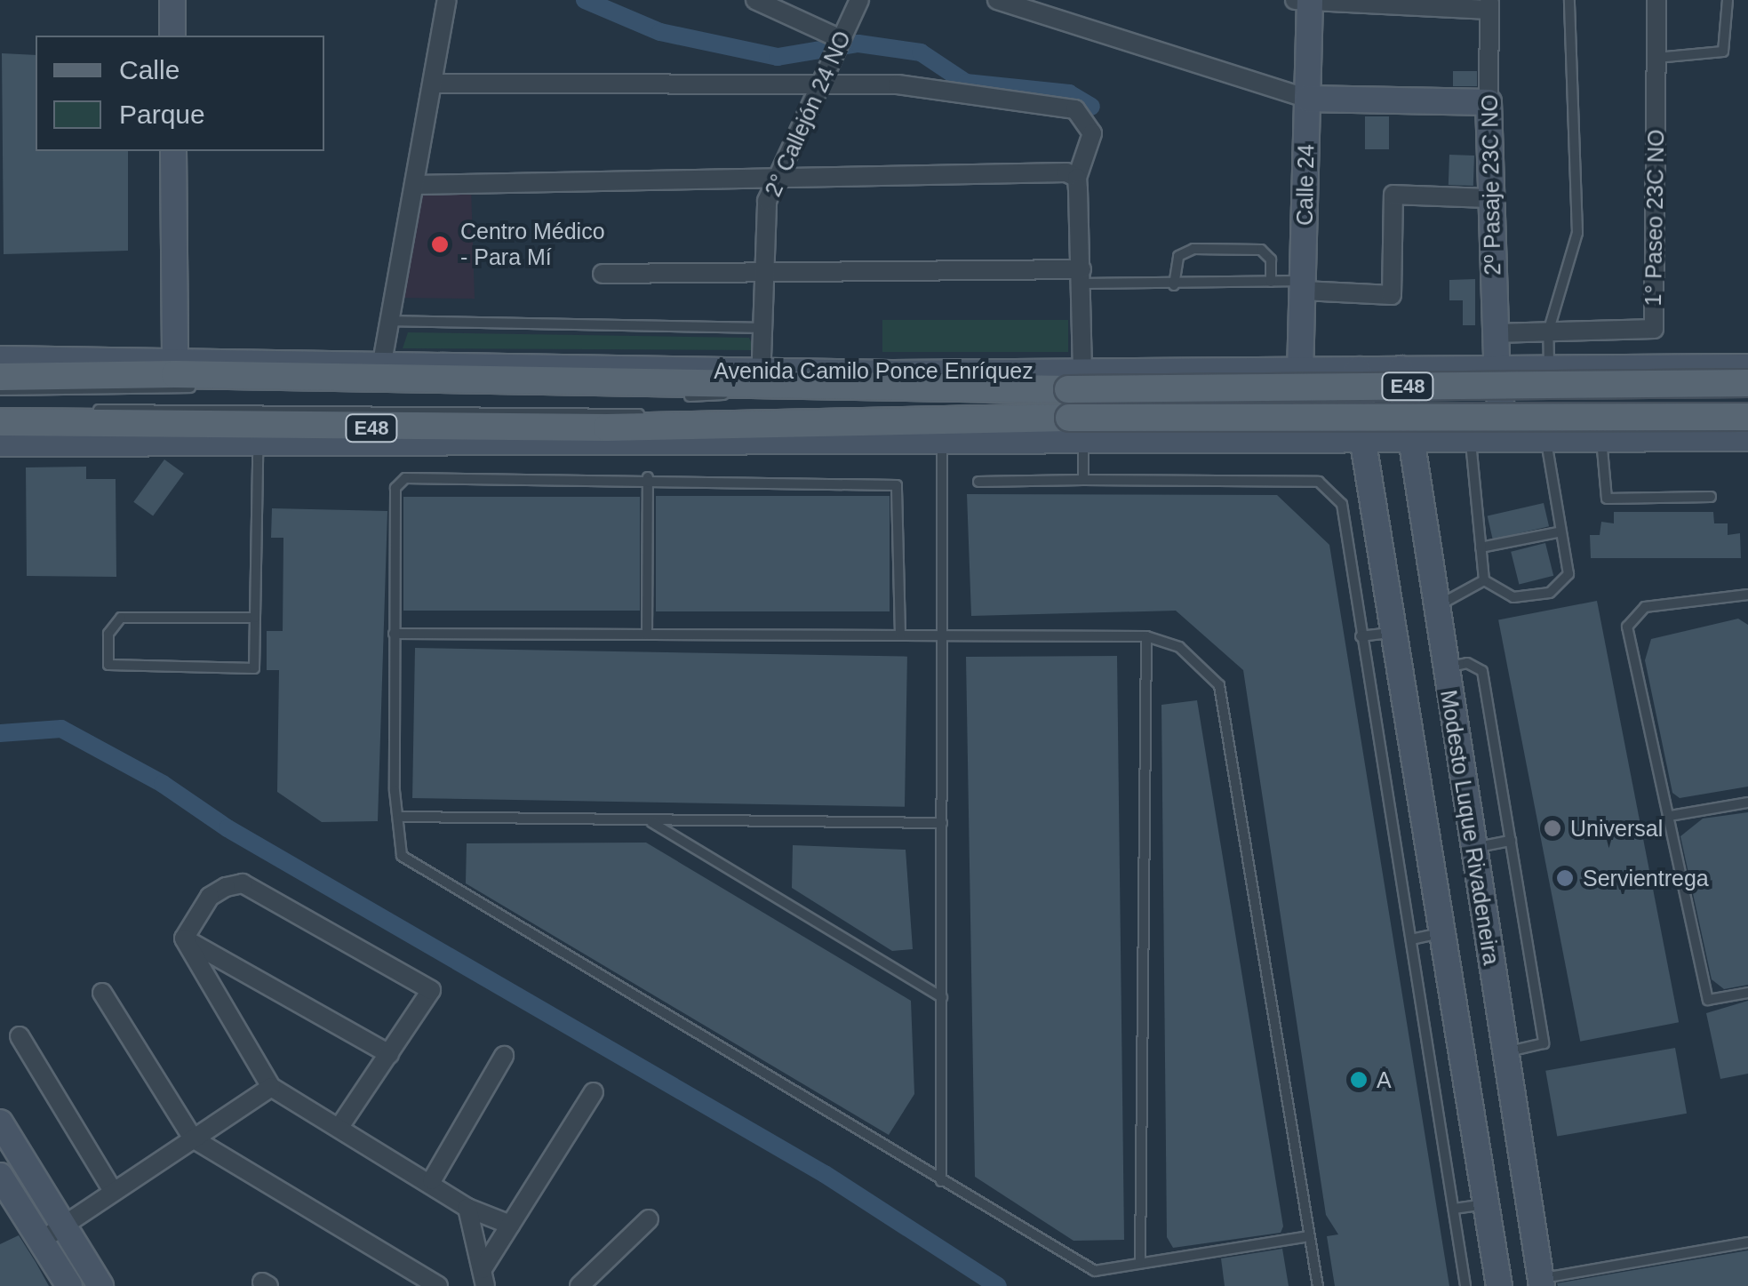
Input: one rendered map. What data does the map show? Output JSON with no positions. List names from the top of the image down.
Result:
{
  "streets": {
    "main road": [
      "Calle 24",
      "2º Pasaje 23C NO",
      "Avenida Camilo Ponce Enríquez",
      "E48",
      "Modesto Luque Rivadeneira"
    ],
    "street": ["2° Callejón 24 NO", "1° Paseo 23C NO"]
  },
  "crossings": [
    ["2° Callejón 24 NO", "Avenida Camilo Ponce Enríquez"],
    ["Calle 24", "Avenida Camilo Ponce Enríquez"],
    ["2º Pasaje 23C NO", "1° Paseo 23C NO"],
    ["2º Pasaje 23C NO", "Avenida Camilo Ponce Enríquez"],
    ["2º Pasaje 23C NO", "E48"],
    ["Avenida Camilo Ponce Enríquez", "Modesto Luque Rivadeneira"],
    ["E48", "Modesto Luque Rivadeneira"]
  ],
  "places": [
    "Centro Médico - Para Mí",
    "Universal",
    "Servientrega",
    "A"
  ],
  "legend": ["Calle", "Parque"]
}
